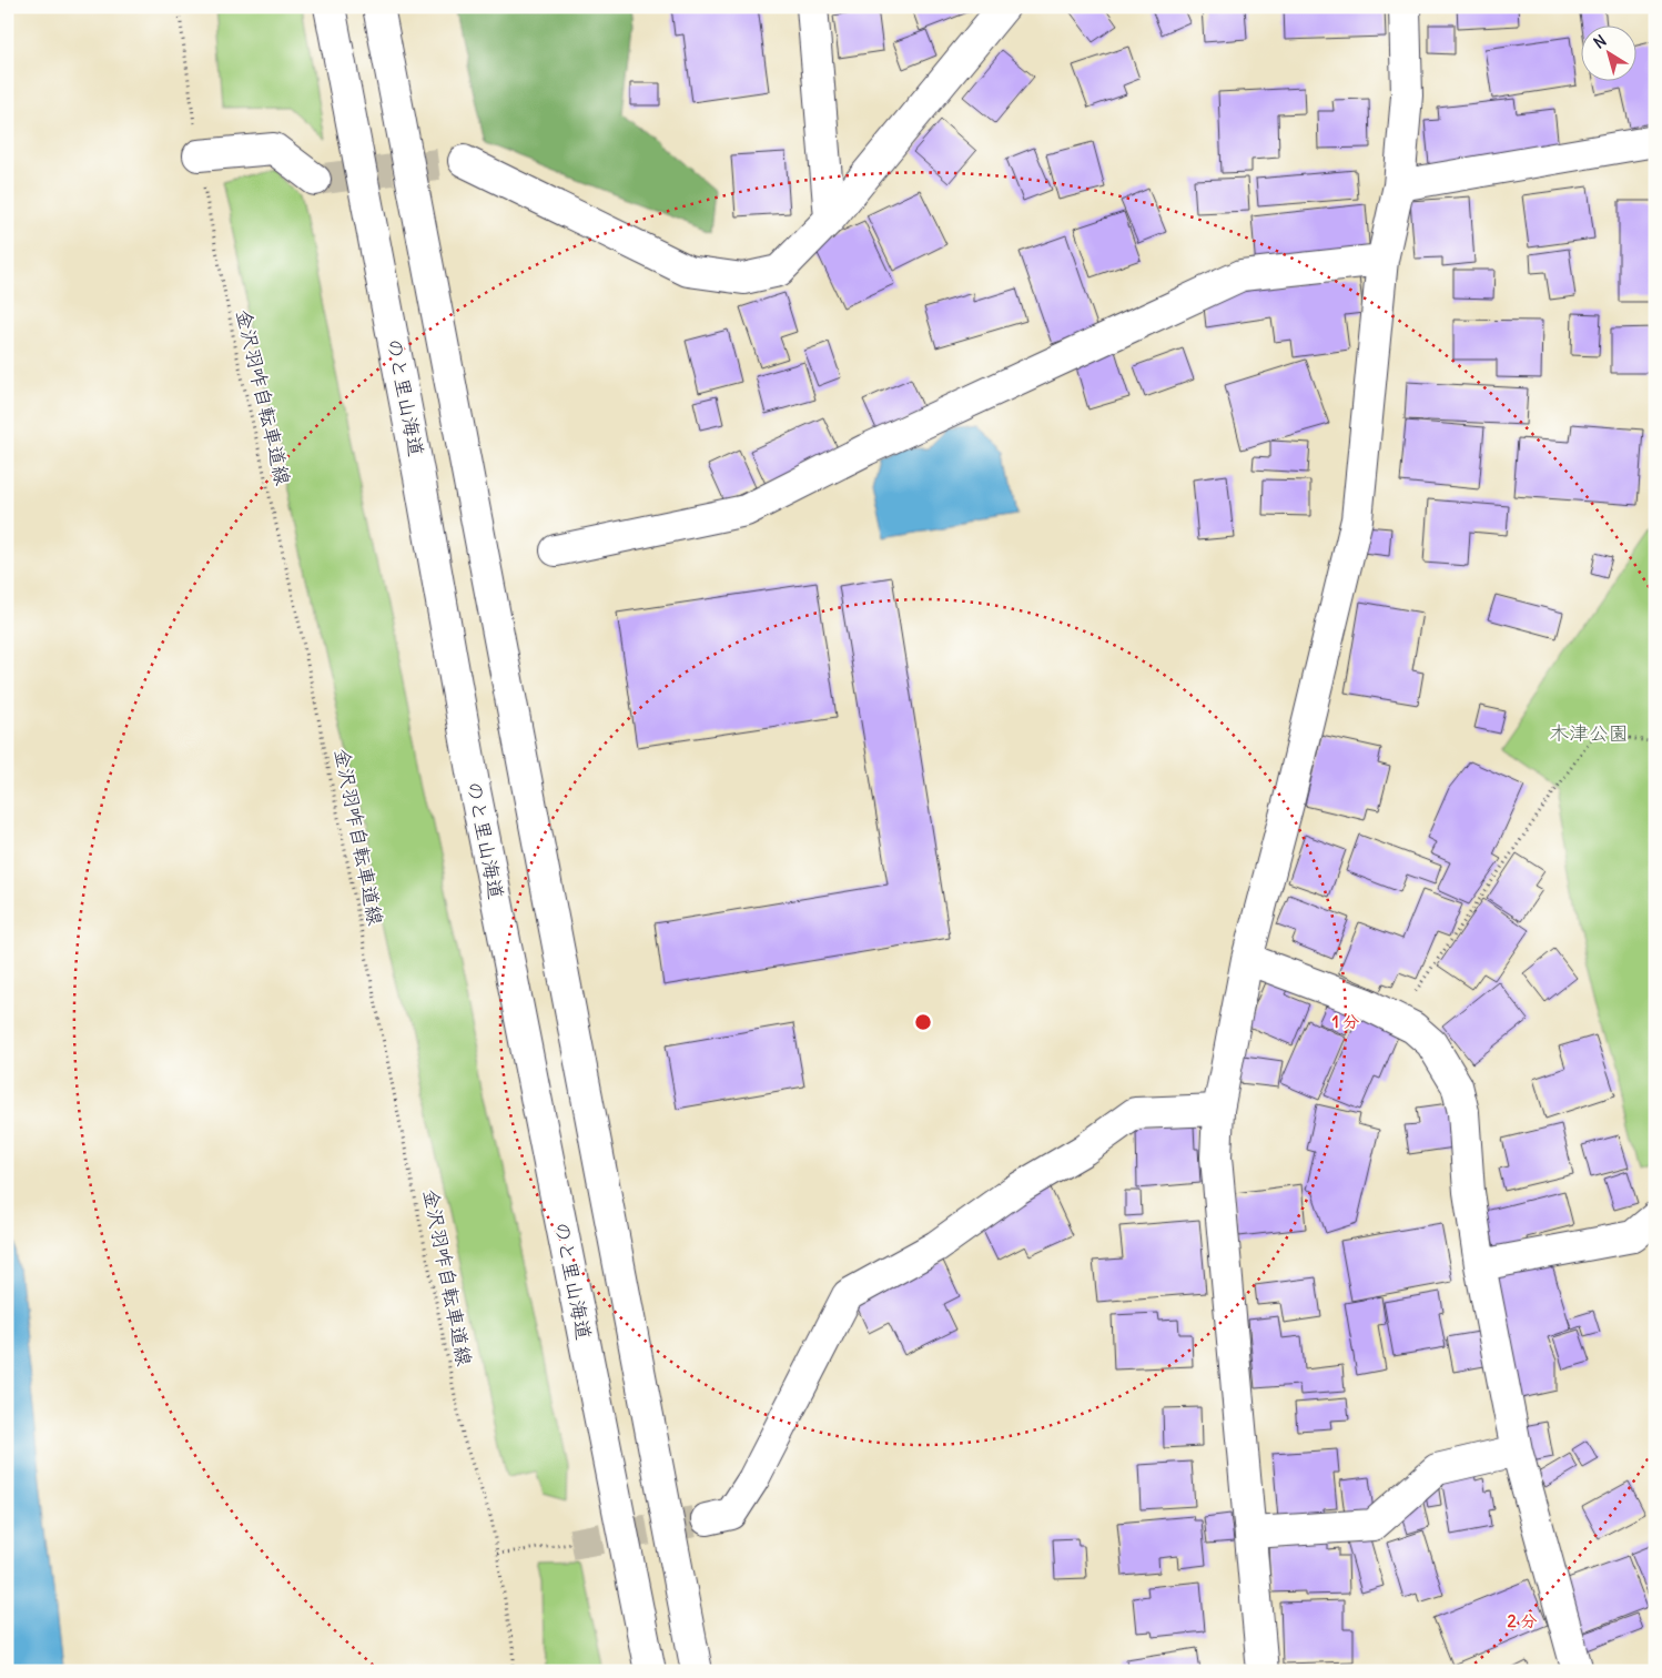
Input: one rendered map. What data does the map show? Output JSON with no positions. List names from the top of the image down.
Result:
{
  "streets": {
    "main road": ["のと里山海道"],
    "path": ["金沢羽咋自転車道線"]
  },
  "parks": ["木津公園"],
  "north": "top left",
  "rings": ["1 分", "2 分"]
}
